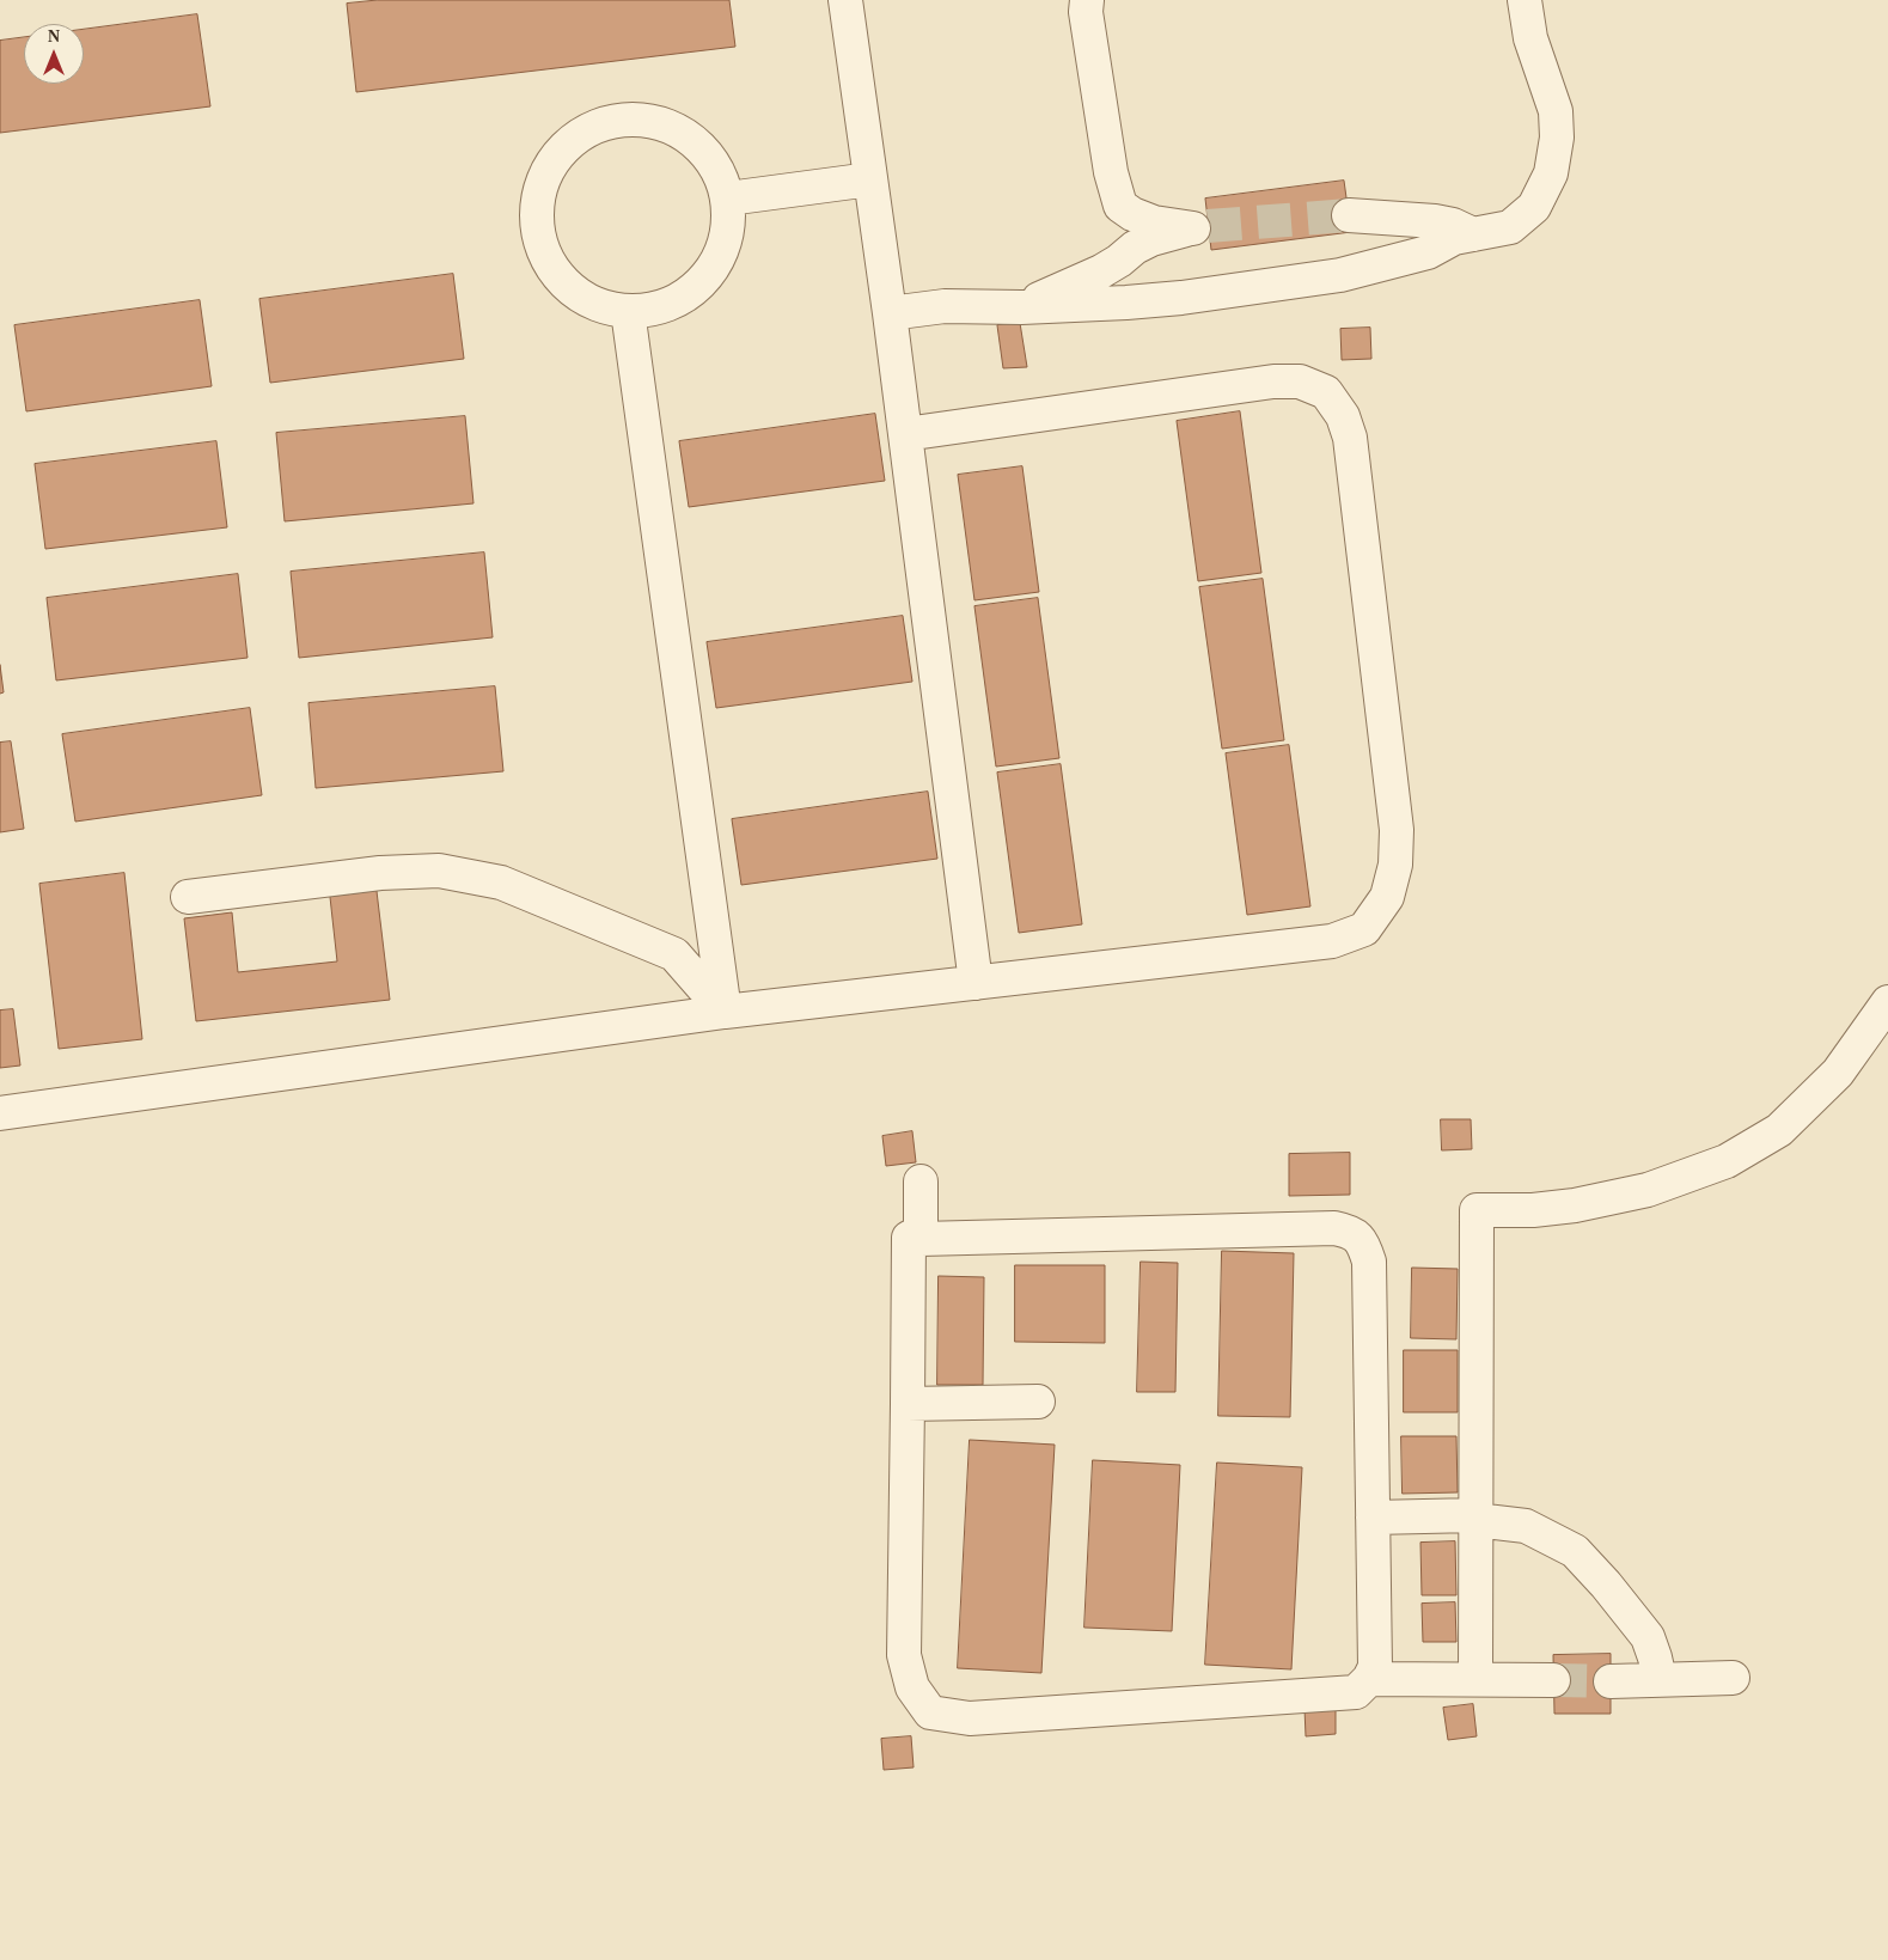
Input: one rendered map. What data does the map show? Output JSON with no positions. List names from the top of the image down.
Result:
{
  "north": "top"
}
